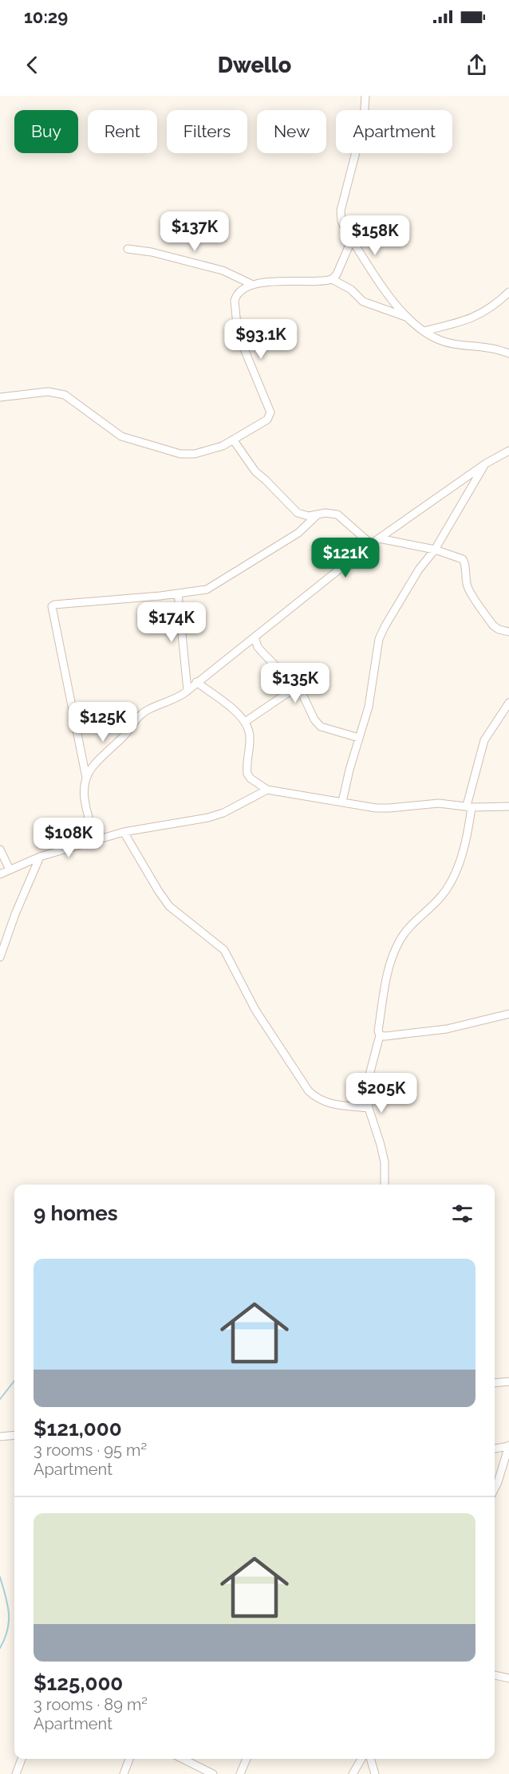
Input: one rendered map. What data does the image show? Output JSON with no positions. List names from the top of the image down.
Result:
{
  "page": {
    "status": "10:29",
    "header": "Dwello",
    "chip": [
      "Buy",
      "Rent",
      "Filters",
      "New",
      "Apartment"
    ],
    "price": [
      "$137K",
      "$158K",
      "$93.1K",
      "$121K",
      "$174K",
      "$135K",
      "$125K",
      "$108K",
      "$205K"
    ],
    "heading": "9 homes",
    "list": [
      {
        "name": "$121,000",
        "note": "3 rooms · 95 m² · Apartment"
      },
      {
        "name": "$125,000",
        "note": "3 rooms · 89 m² · Apartment"
      }
    ]
  }
}
